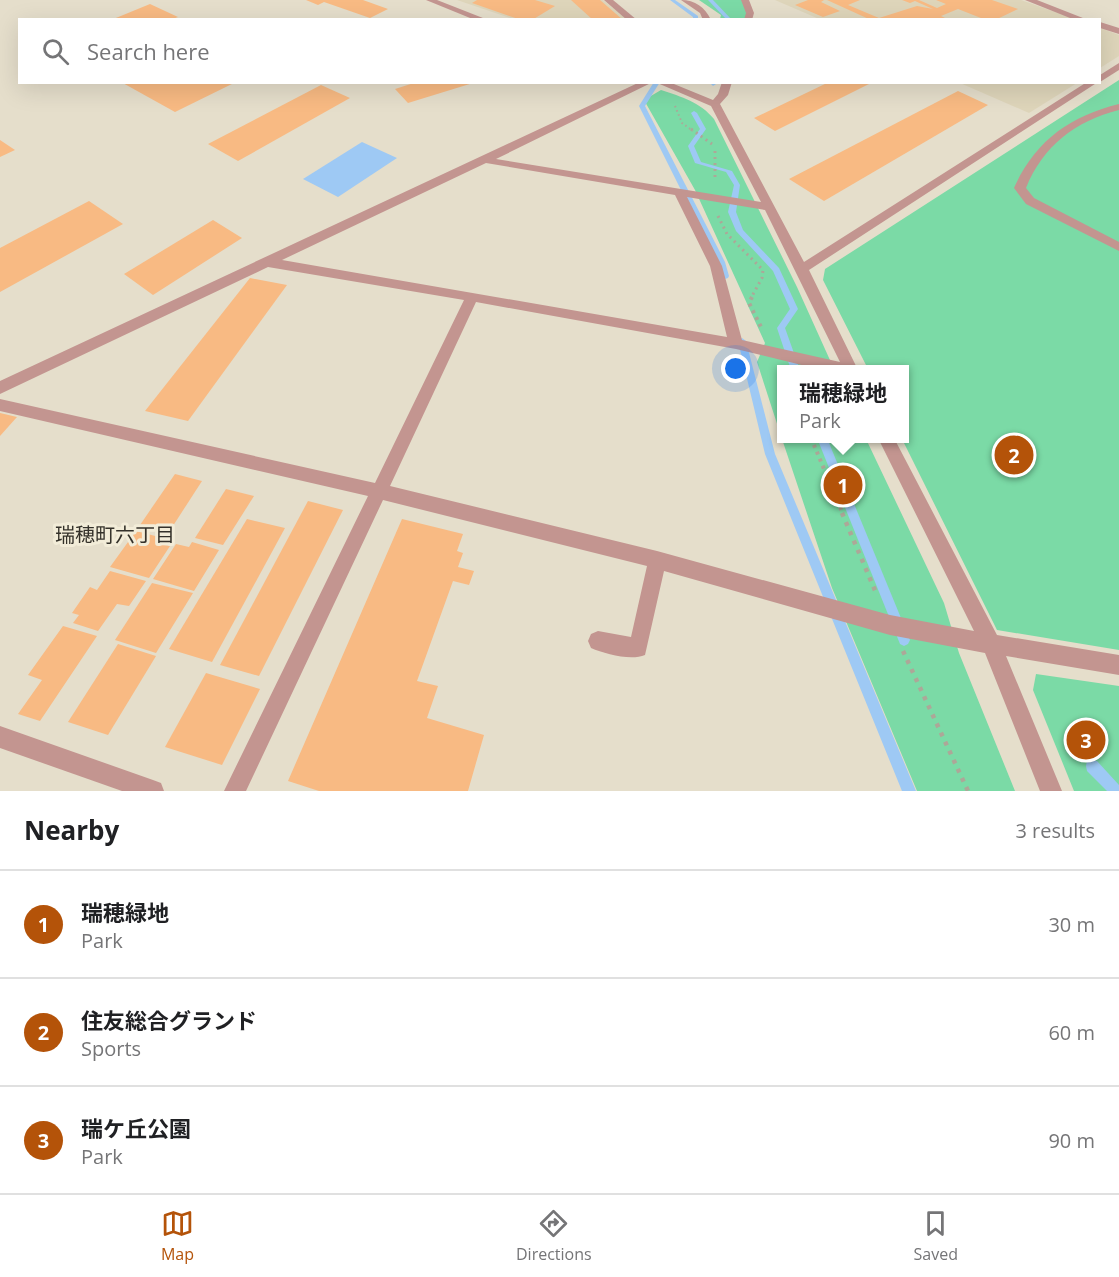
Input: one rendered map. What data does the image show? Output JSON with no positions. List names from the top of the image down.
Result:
{
  "districts": ["瑞穂町六丁目"],
  "page": {
    "search": "Search here",
    "popup": ["瑞穂緑地", "Park"],
    "pins": ["2", "1", "3"],
    "heading": ["Nearby", "3 results"],
    "list": [
      {
        "mark": "1",
        "name": "瑞穂緑地",
        "note": "Park",
        "value": "30 m"
      },
      {
        "mark": "2",
        "name": "住友総合グランド",
        "note": "Sports",
        "value": "60 m"
      },
      {
        "mark": "3",
        "name": "瑞ケ丘公園",
        "note": "Park",
        "value": "90 m"
      }
    ],
    "nav": ["Map", "Directions", "Saved"]
  }
}
